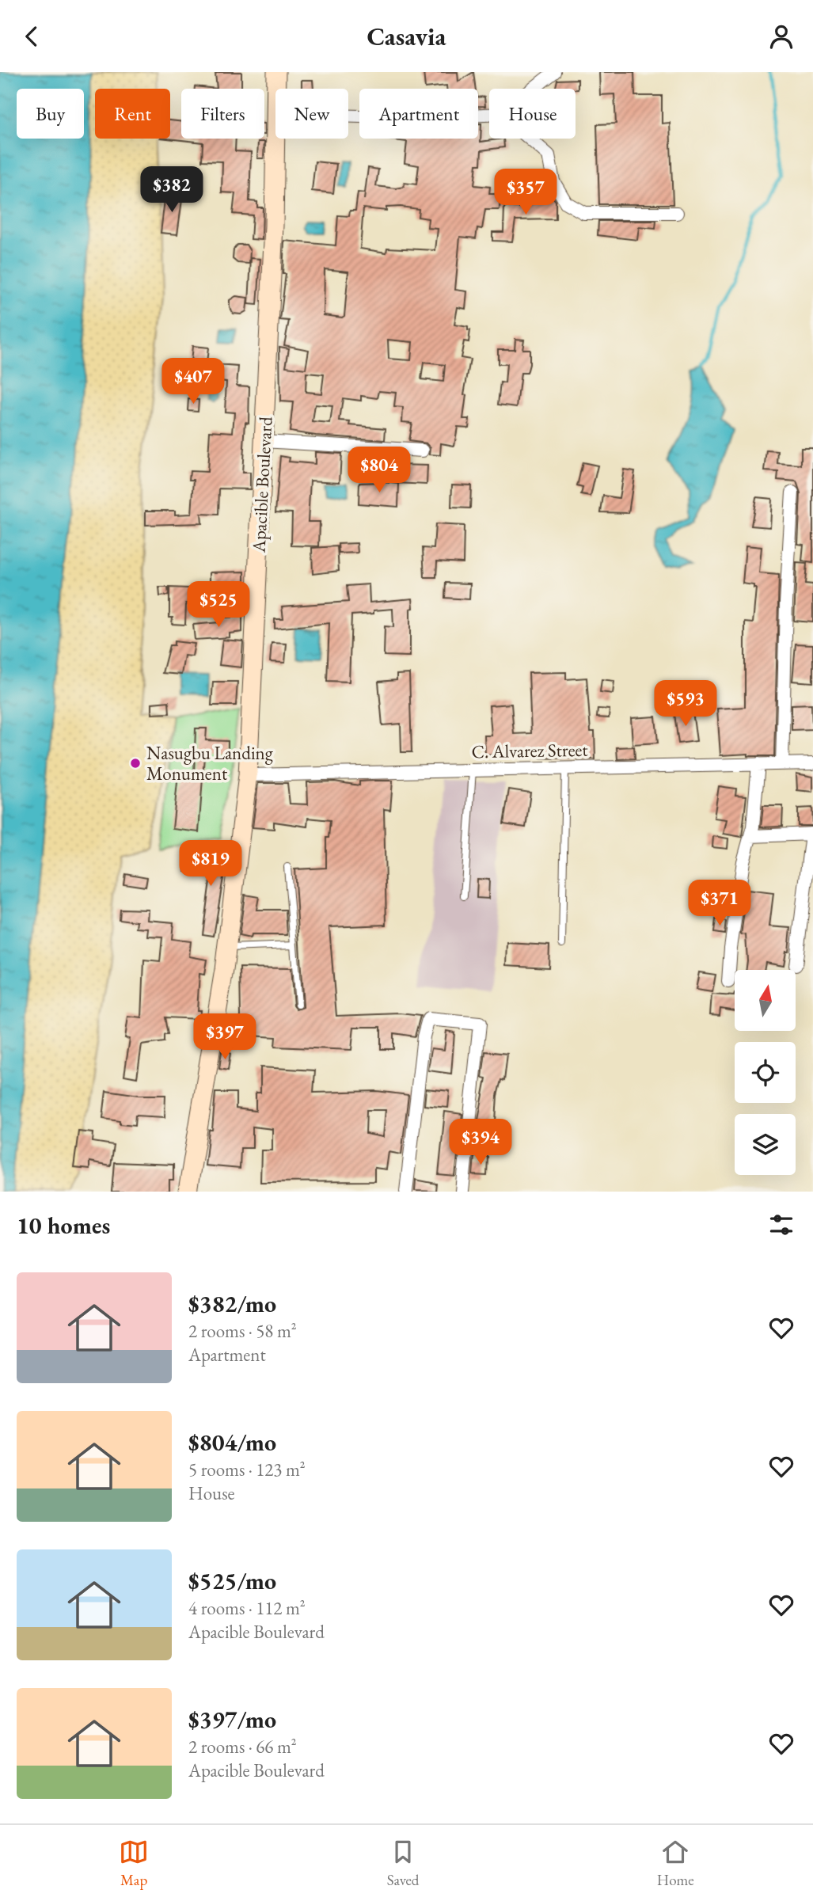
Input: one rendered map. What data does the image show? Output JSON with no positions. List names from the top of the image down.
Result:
{
  "streets": {
    "street": ["Apacible Boulevard", "C. Alvarez Street"]
  },
  "crossings": [
    ["Apacible Boulevard", "C. Alvarez Street"]
  ],
  "places": ["Nasugbu Landing Monument"],
  "north": "top",
  "page": {
    "header": "Casavia",
    "chip": [
      "Buy",
      "Rent",
      "Filters",
      "New",
      "Apartment",
      "House"
    ],
    "price": [
      "$382",
      "$357",
      "$407",
      "$804",
      "$525",
      "$593",
      "$819",
      "$371",
      "$397",
      "$394"
    ],
    "heading": "10 homes",
    "list": [
      {
        "name": "$382/mo",
        "note": "2 rooms · 58 m² · Apartment"
      },
      {
        "name": "$804/mo",
        "note": "5 rooms · 123 m² · House"
      },
      {
        "name": "$525/mo",
        "note": "4 rooms · 112 m² · Apacible Boulevard"
      },
      {
        "name": "$397/mo",
        "note": "2 rooms · 66 m² · Apacible Boulevard"
      }
    ],
    "tabs": ["Map", "Saved", "Home"]
  }
}
